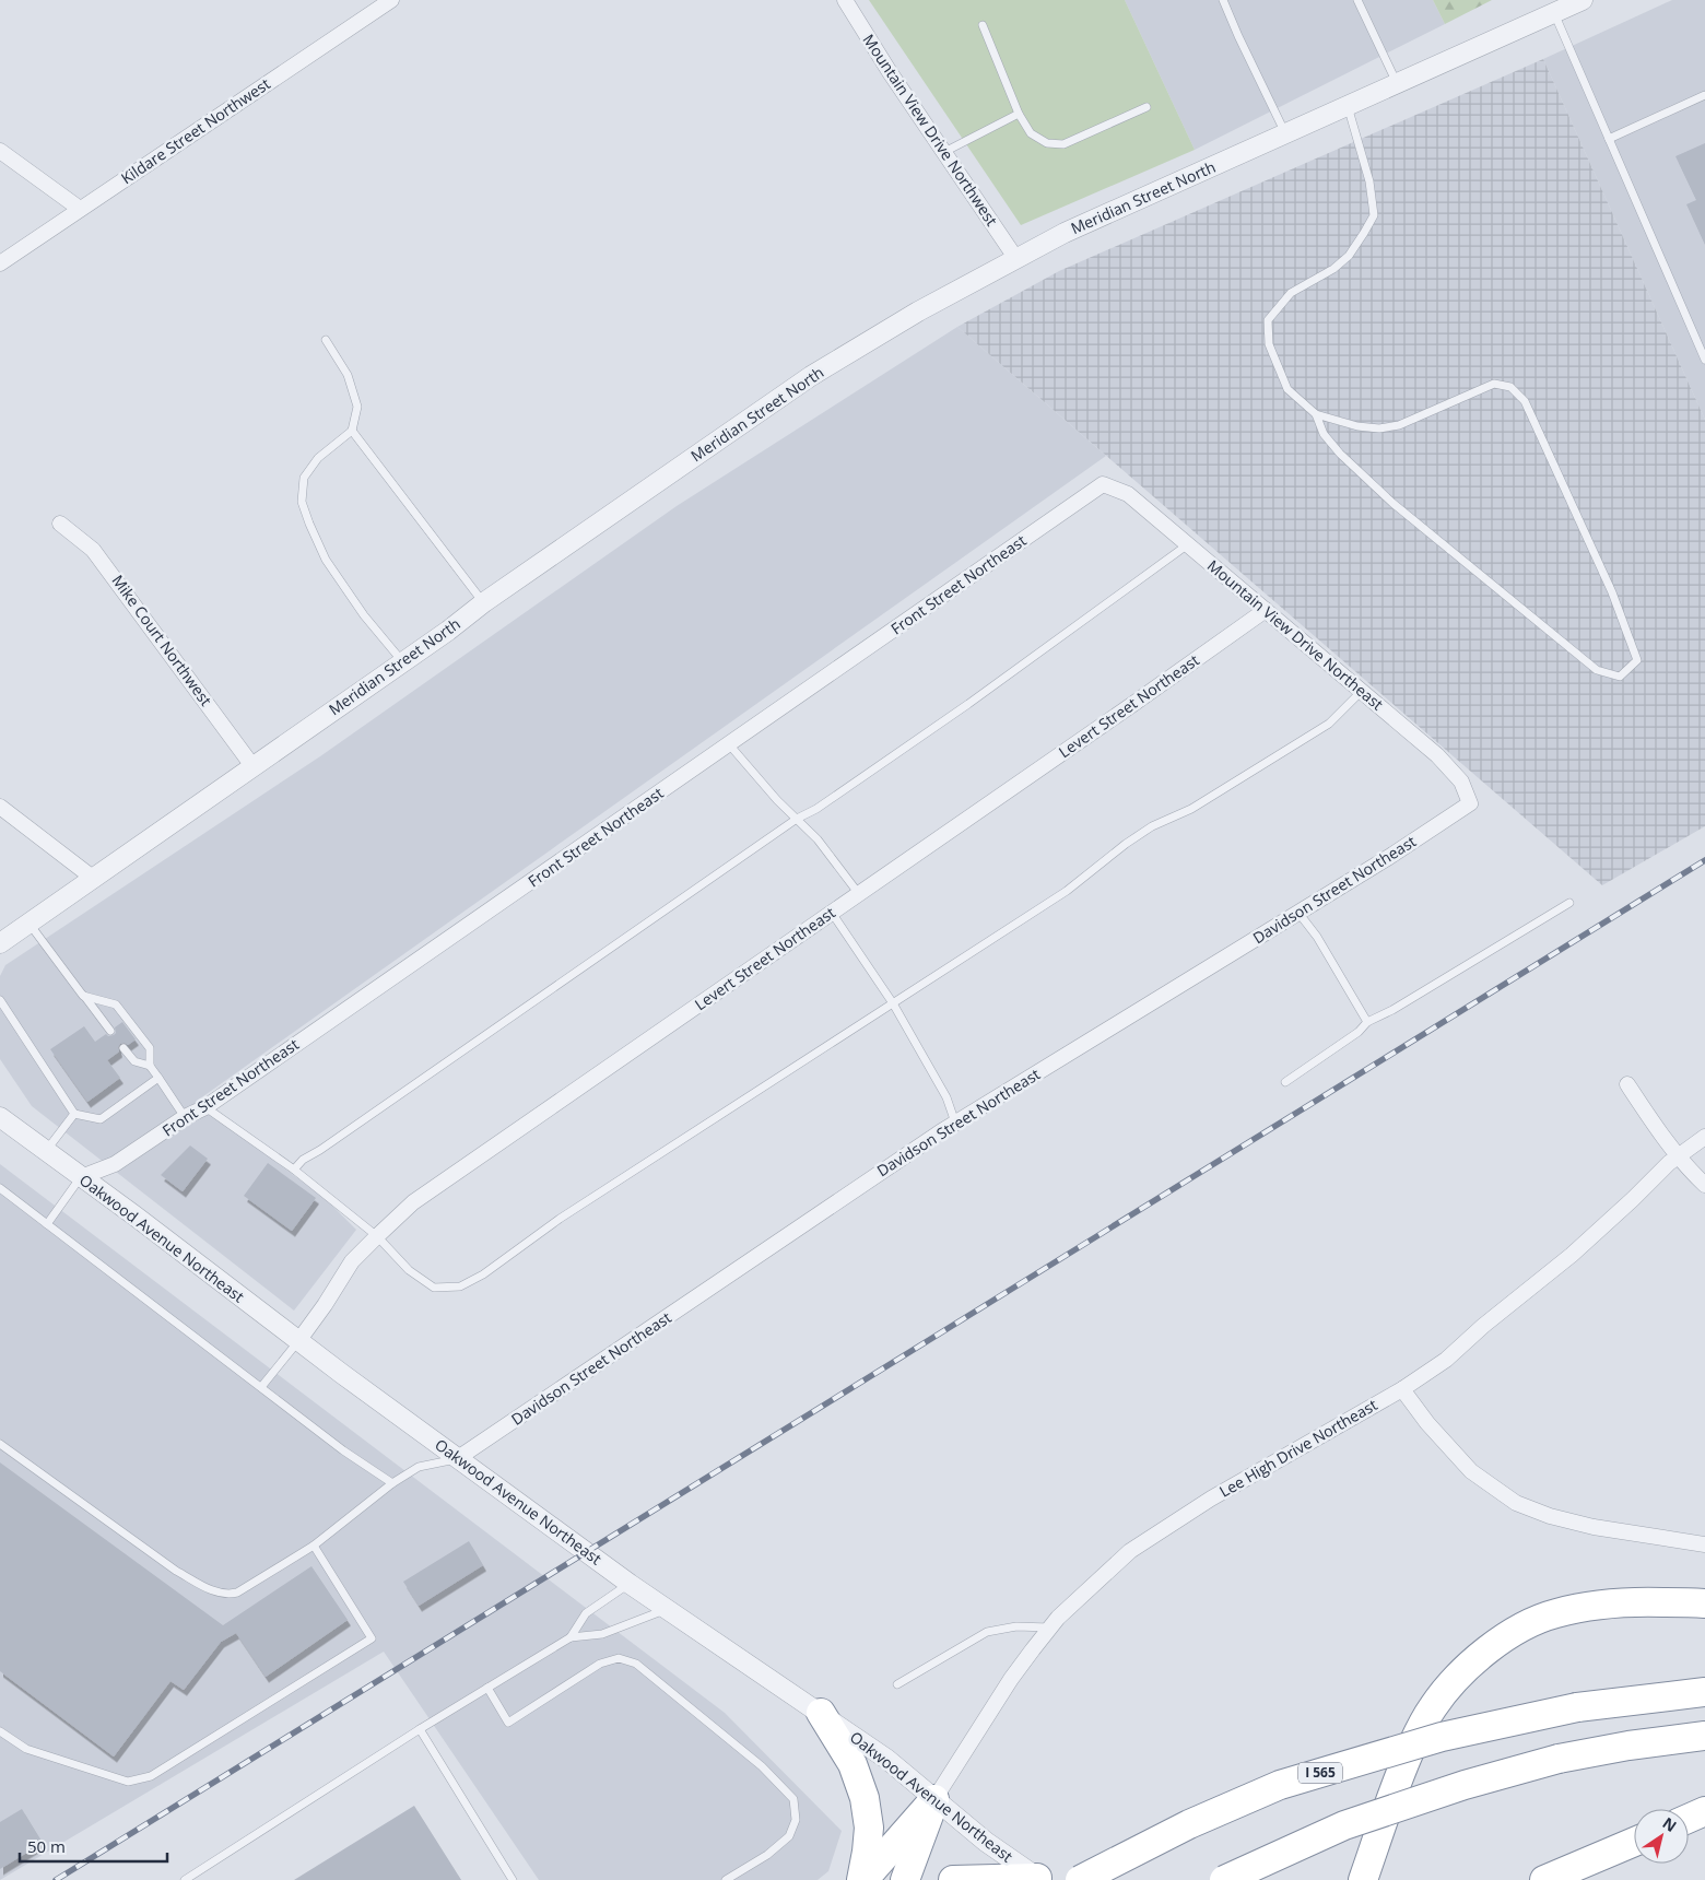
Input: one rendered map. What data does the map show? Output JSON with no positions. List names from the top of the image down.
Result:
{
  "streets": {
    "highway": ["I 565"],
    "street": [
      "Mountain View Drive Northwest",
      "Kildare Street Northwest",
      "Meridian Street North",
      "Front Street Northeast",
      "Mountain View Drive Northeast",
      "Mike Court Northwest",
      "Levert Street Northeast",
      "Davidson Street Northeast",
      "Oakwood Avenue Northeast",
      "Lee High Drive Northeast"
    ]
  },
  "crossings": [
    ["Mountain View Drive Northwest", "Meridian Street North"],
    ["Meridian Street North", "Mike Court Northwest"],
    ["Front Street Northeast", "Mountain View Drive Northeast"],
    ["Front Street Northeast", "Oakwood Avenue Northeast"],
    ["Mountain View Drive Northeast", "Levert Street Northeast"],
    ["Mountain View Drive Northeast", "Davidson Street Northeast"],
    ["Levert Street Northeast", "Oakwood Avenue Northeast"],
    ["Davidson Street Northeast", "Oakwood Avenue Northeast"],
    ["Oakwood Avenue Northeast", "Lee High Drive Northeast"]
  ],
  "scale_bar": "50 m",
  "north": "top right"
}
